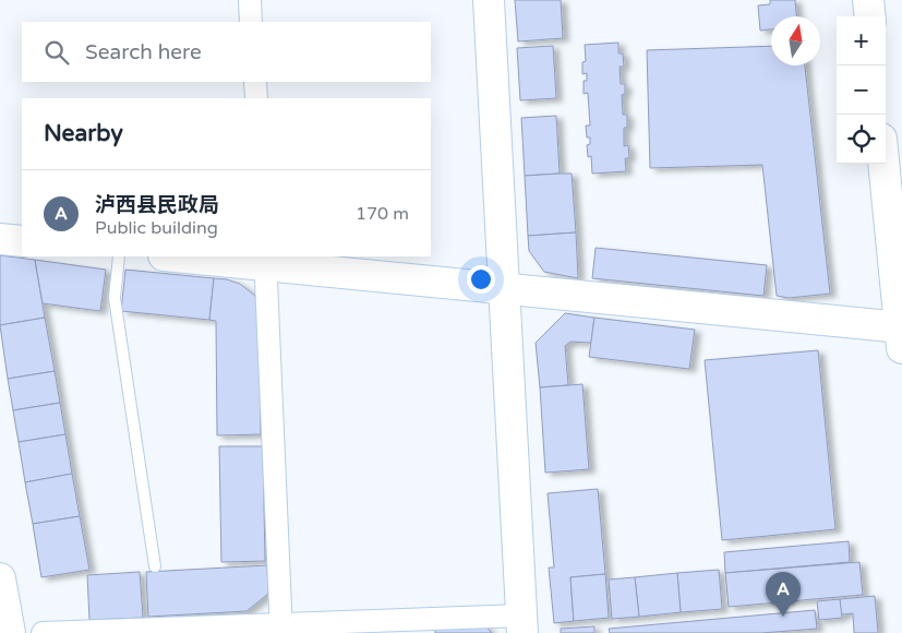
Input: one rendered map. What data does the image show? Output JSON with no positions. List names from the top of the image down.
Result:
{
  "north": "top",
  "page": {
    "map_buttons": ["+", "−"],
    "search": "Search here",
    "heading": "Nearby",
    "list": [
      {
        "mark": "A",
        "name": "泸西县民政局",
        "note": "Public building",
        "value": "170 m"
      }
    ],
    "pins": "A"
  }
}
